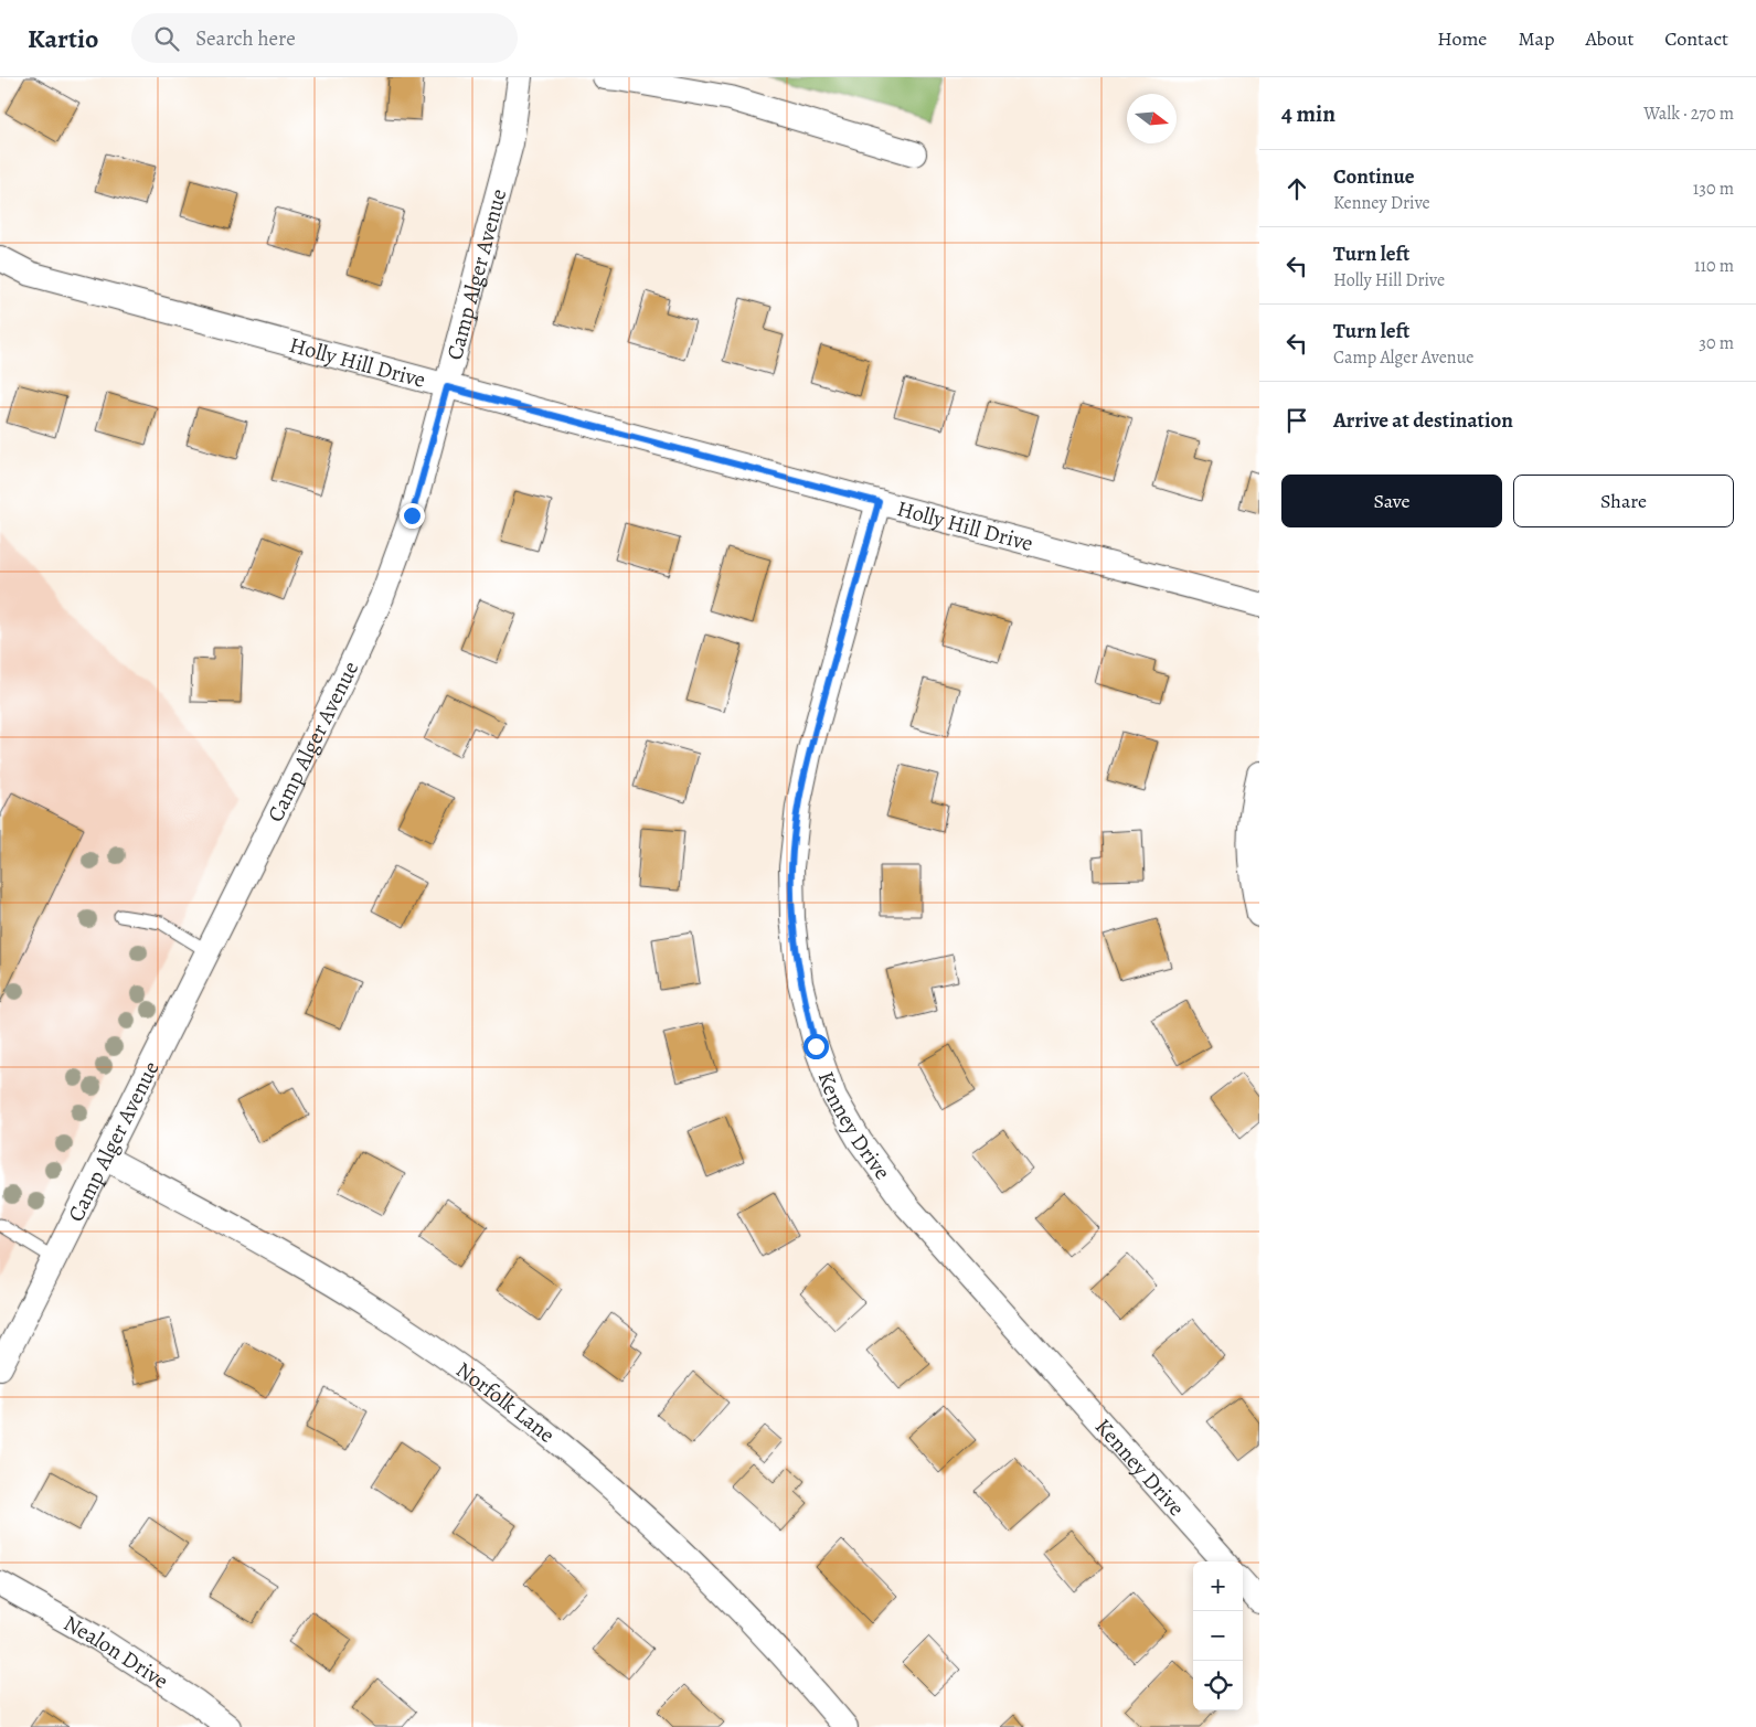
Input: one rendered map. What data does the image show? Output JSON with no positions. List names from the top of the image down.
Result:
{
  "streets": {
    "street": [
      "Camp Alger Avenue",
      "Holly Hill Drive",
      "Kenney Drive",
      "Norfolk Lane",
      "Nealon Drive"
    ]
  },
  "crossings": [
    ["Camp Alger Avenue", "Holly Hill Drive"],
    ["Camp Alger Avenue", "Norfolk Lane"],
    ["Holly Hill Drive", "Kenney Drive"]
  ],
  "north": "right",
  "page": {
    "header": "Kartio",
    "search": "Search here",
    "nav": [
      "Home",
      "Map",
      "About",
      "Contact"
    ],
    "heading": ["4 min", "Walk · 270 m"],
    "list": [
      ["Continue", "Kenney Drive", "130 m"],
      ["Turn left", "Holly Hill Drive", "110 m"],
      ["Turn left", "Camp Alger Avenue", "30 m"],
      "Arrive at destination"
    ],
    "buttons": ["Save", "Share"],
    "map_buttons": ["+", "−"]
  }
}
